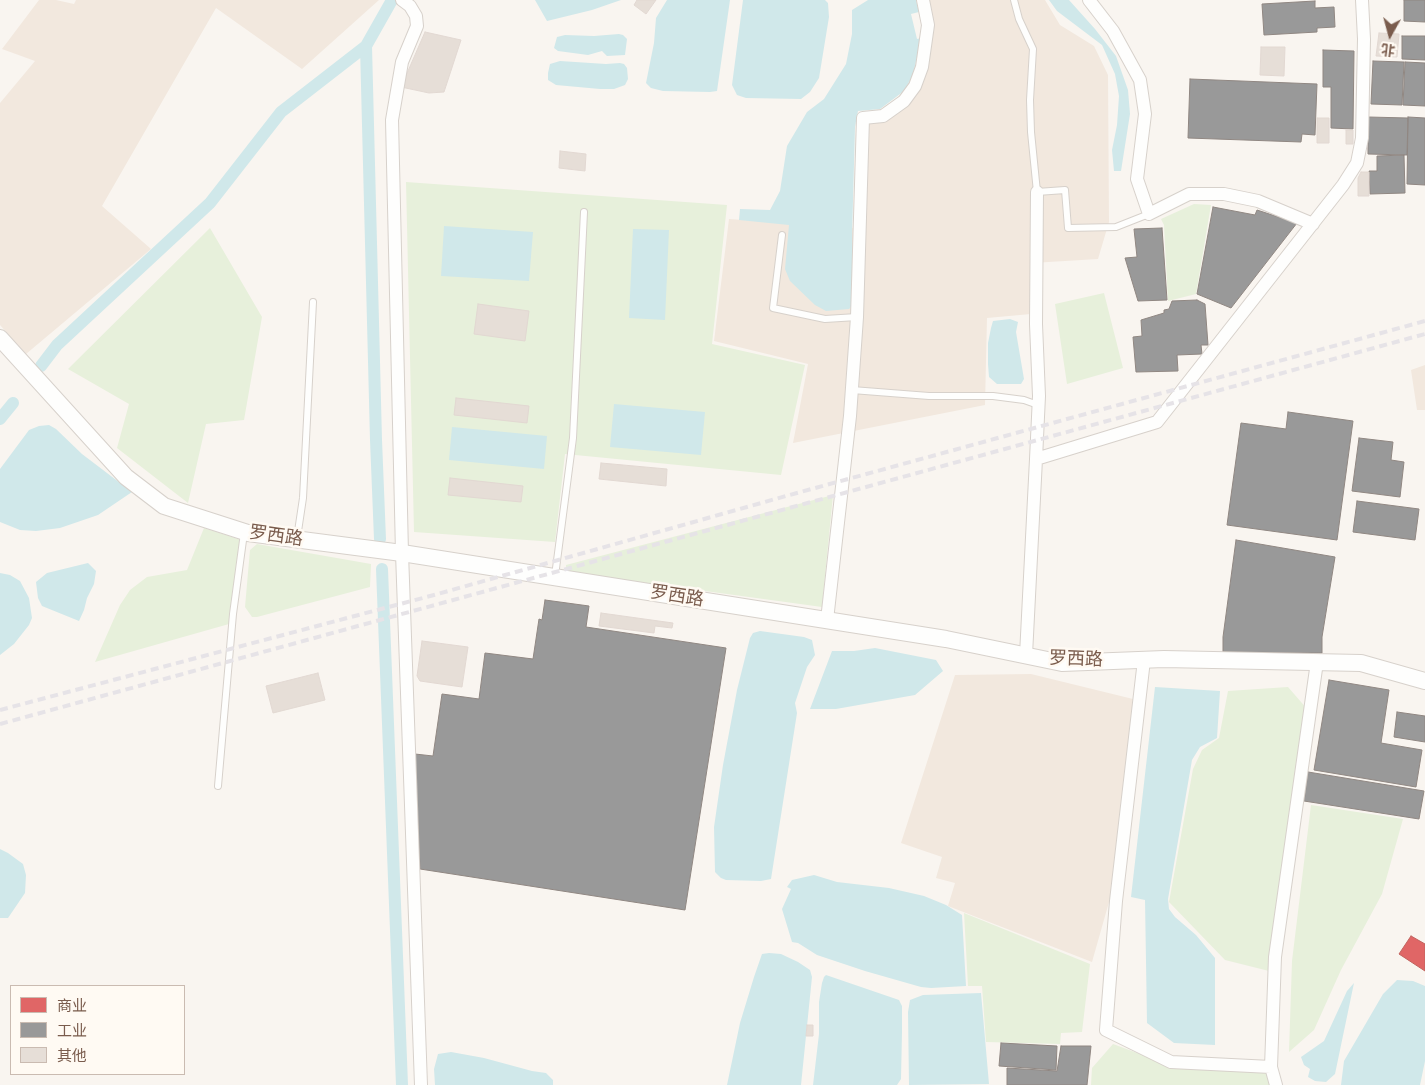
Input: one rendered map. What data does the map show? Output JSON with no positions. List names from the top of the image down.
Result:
{
  "streets": {
    "street": ["罗西路"]
  },
  "legend": ["商业", "工业", "其他"],
  "north": "bottom"
}
